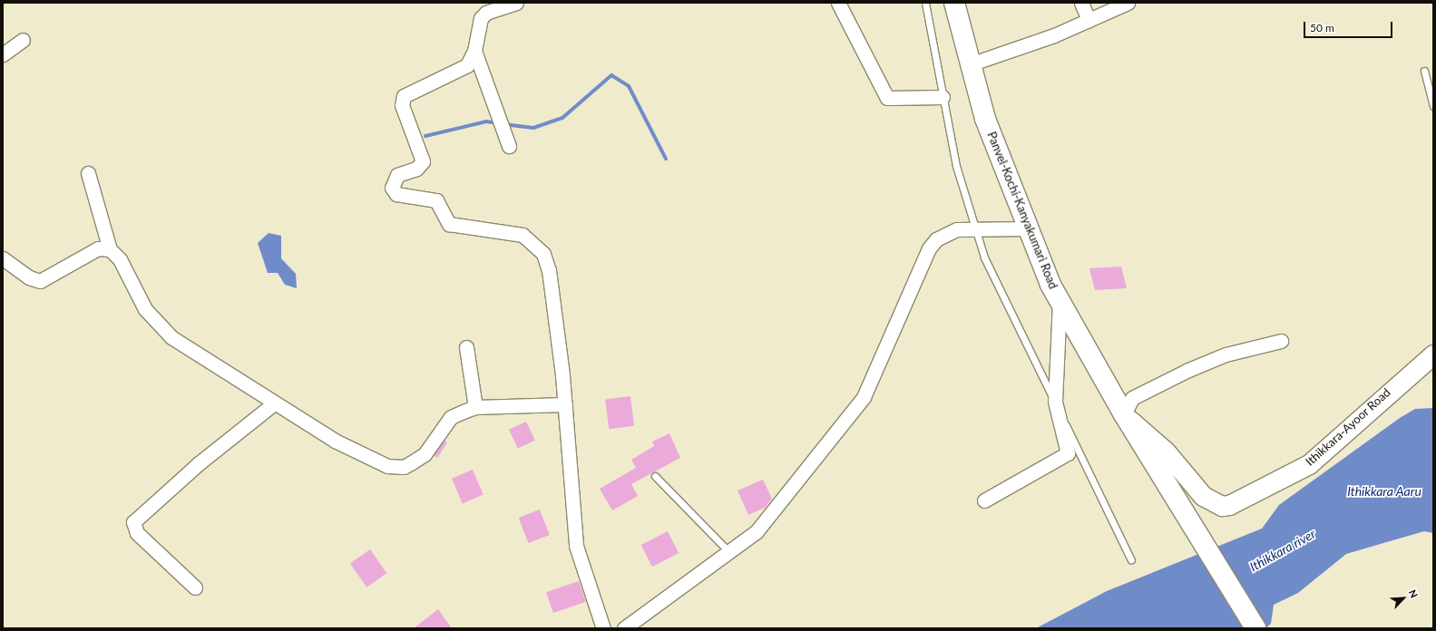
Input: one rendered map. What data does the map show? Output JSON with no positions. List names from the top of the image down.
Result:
{
  "streets": {
    "highway": ["Panvel-Kochi-Kanyakumari Road"],
    "main road": ["Ithikkara-Ayoor Road"]
  },
  "crossings": [
    ["Panvel-Kochi-Kanyakumari Road", "Ithikkara-Ayoor Road"]
  ],
  "water": ["Ithikkara Aaru", "Ithikkara river"],
  "scale_bar": "50 m",
  "north": "top right"
}
